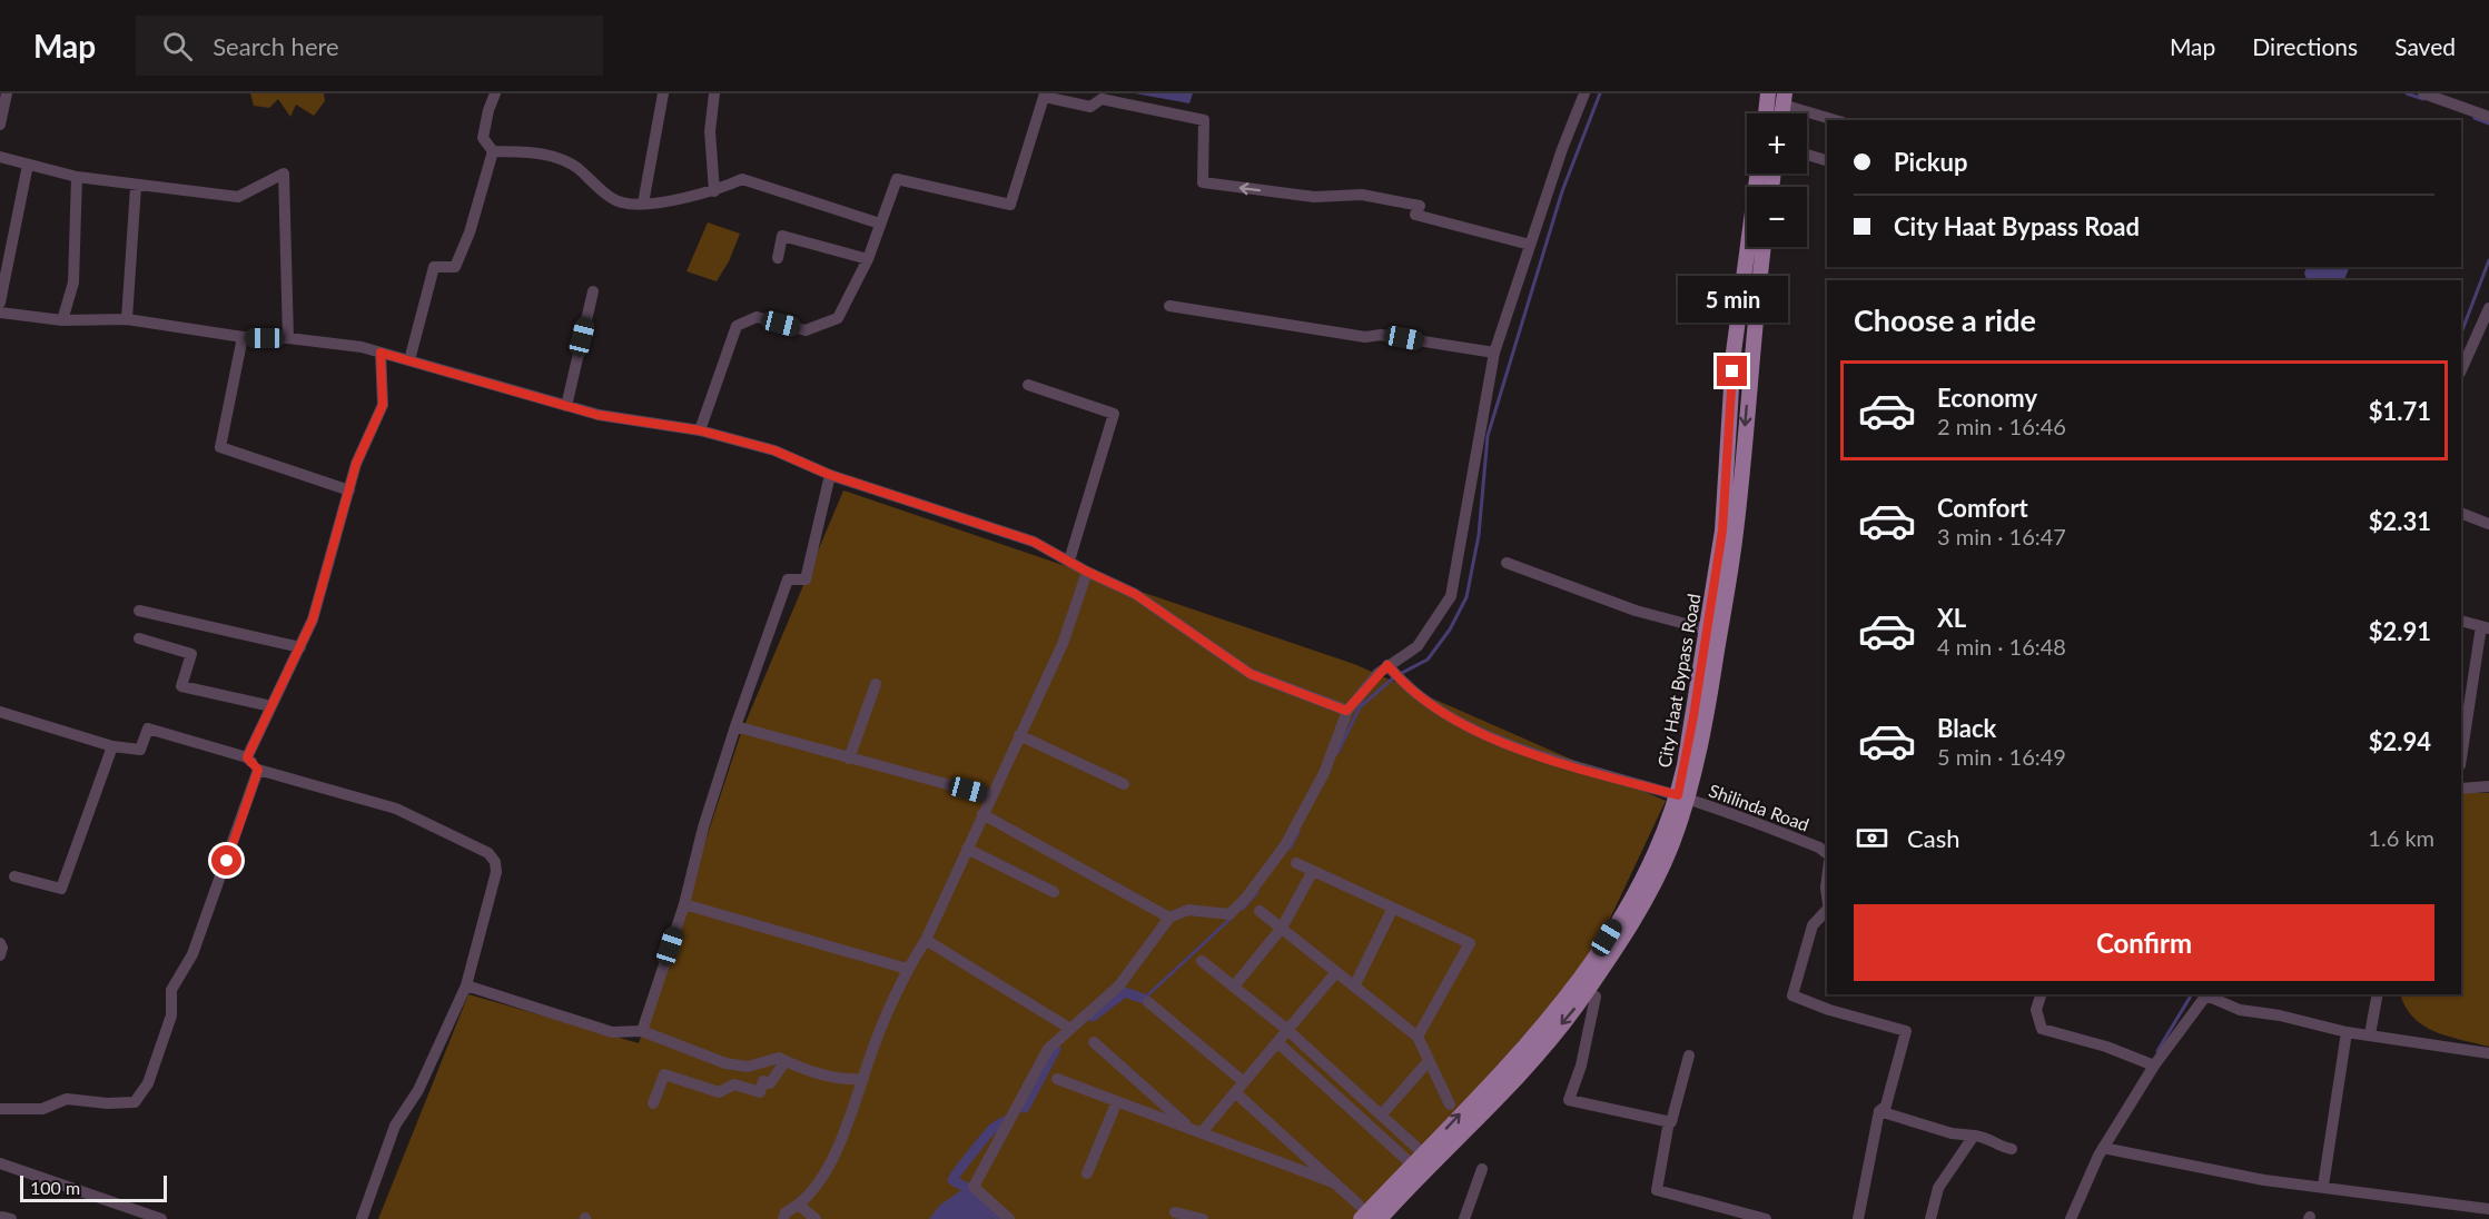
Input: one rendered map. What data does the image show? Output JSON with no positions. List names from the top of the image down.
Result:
{
  "streets": {
    "main road": ["City Haat Bypass Road"],
    "street": ["Shilinda Road"]
  },
  "crossings": [
    ["City Haat Bypass Road", "Shilinda Road"]
  ],
  "scale_bar": "100 m",
  "page": {
    "header": "Map",
    "search": "Search here",
    "nav": ["Map", "Directions", "Saved"],
    "map_buttons": ["+", "−"],
    "banner": ["Pickup", "City Haat Bypass Road"],
    "bubble": "5 min",
    "heading": "Choose a ride",
    "list": [
      {
        "name": "Economy",
        "note": "2 min · 16:46",
        "value": "$1.71"
      },
      {
        "name": "Comfort",
        "note": "3 min · 16:47",
        "value": "$2.31"
      },
      {
        "name": "XL",
        "note": "4 min · 16:48",
        "value": "$2.91"
      },
      {
        "name": "Black",
        "note": "5 min · 16:49",
        "value": "$2.94"
      }
    ],
    "pay": ["Cash", "1.6 km"],
    "buttons": "Confirm",
    "scale": "100 m"
  }
}
